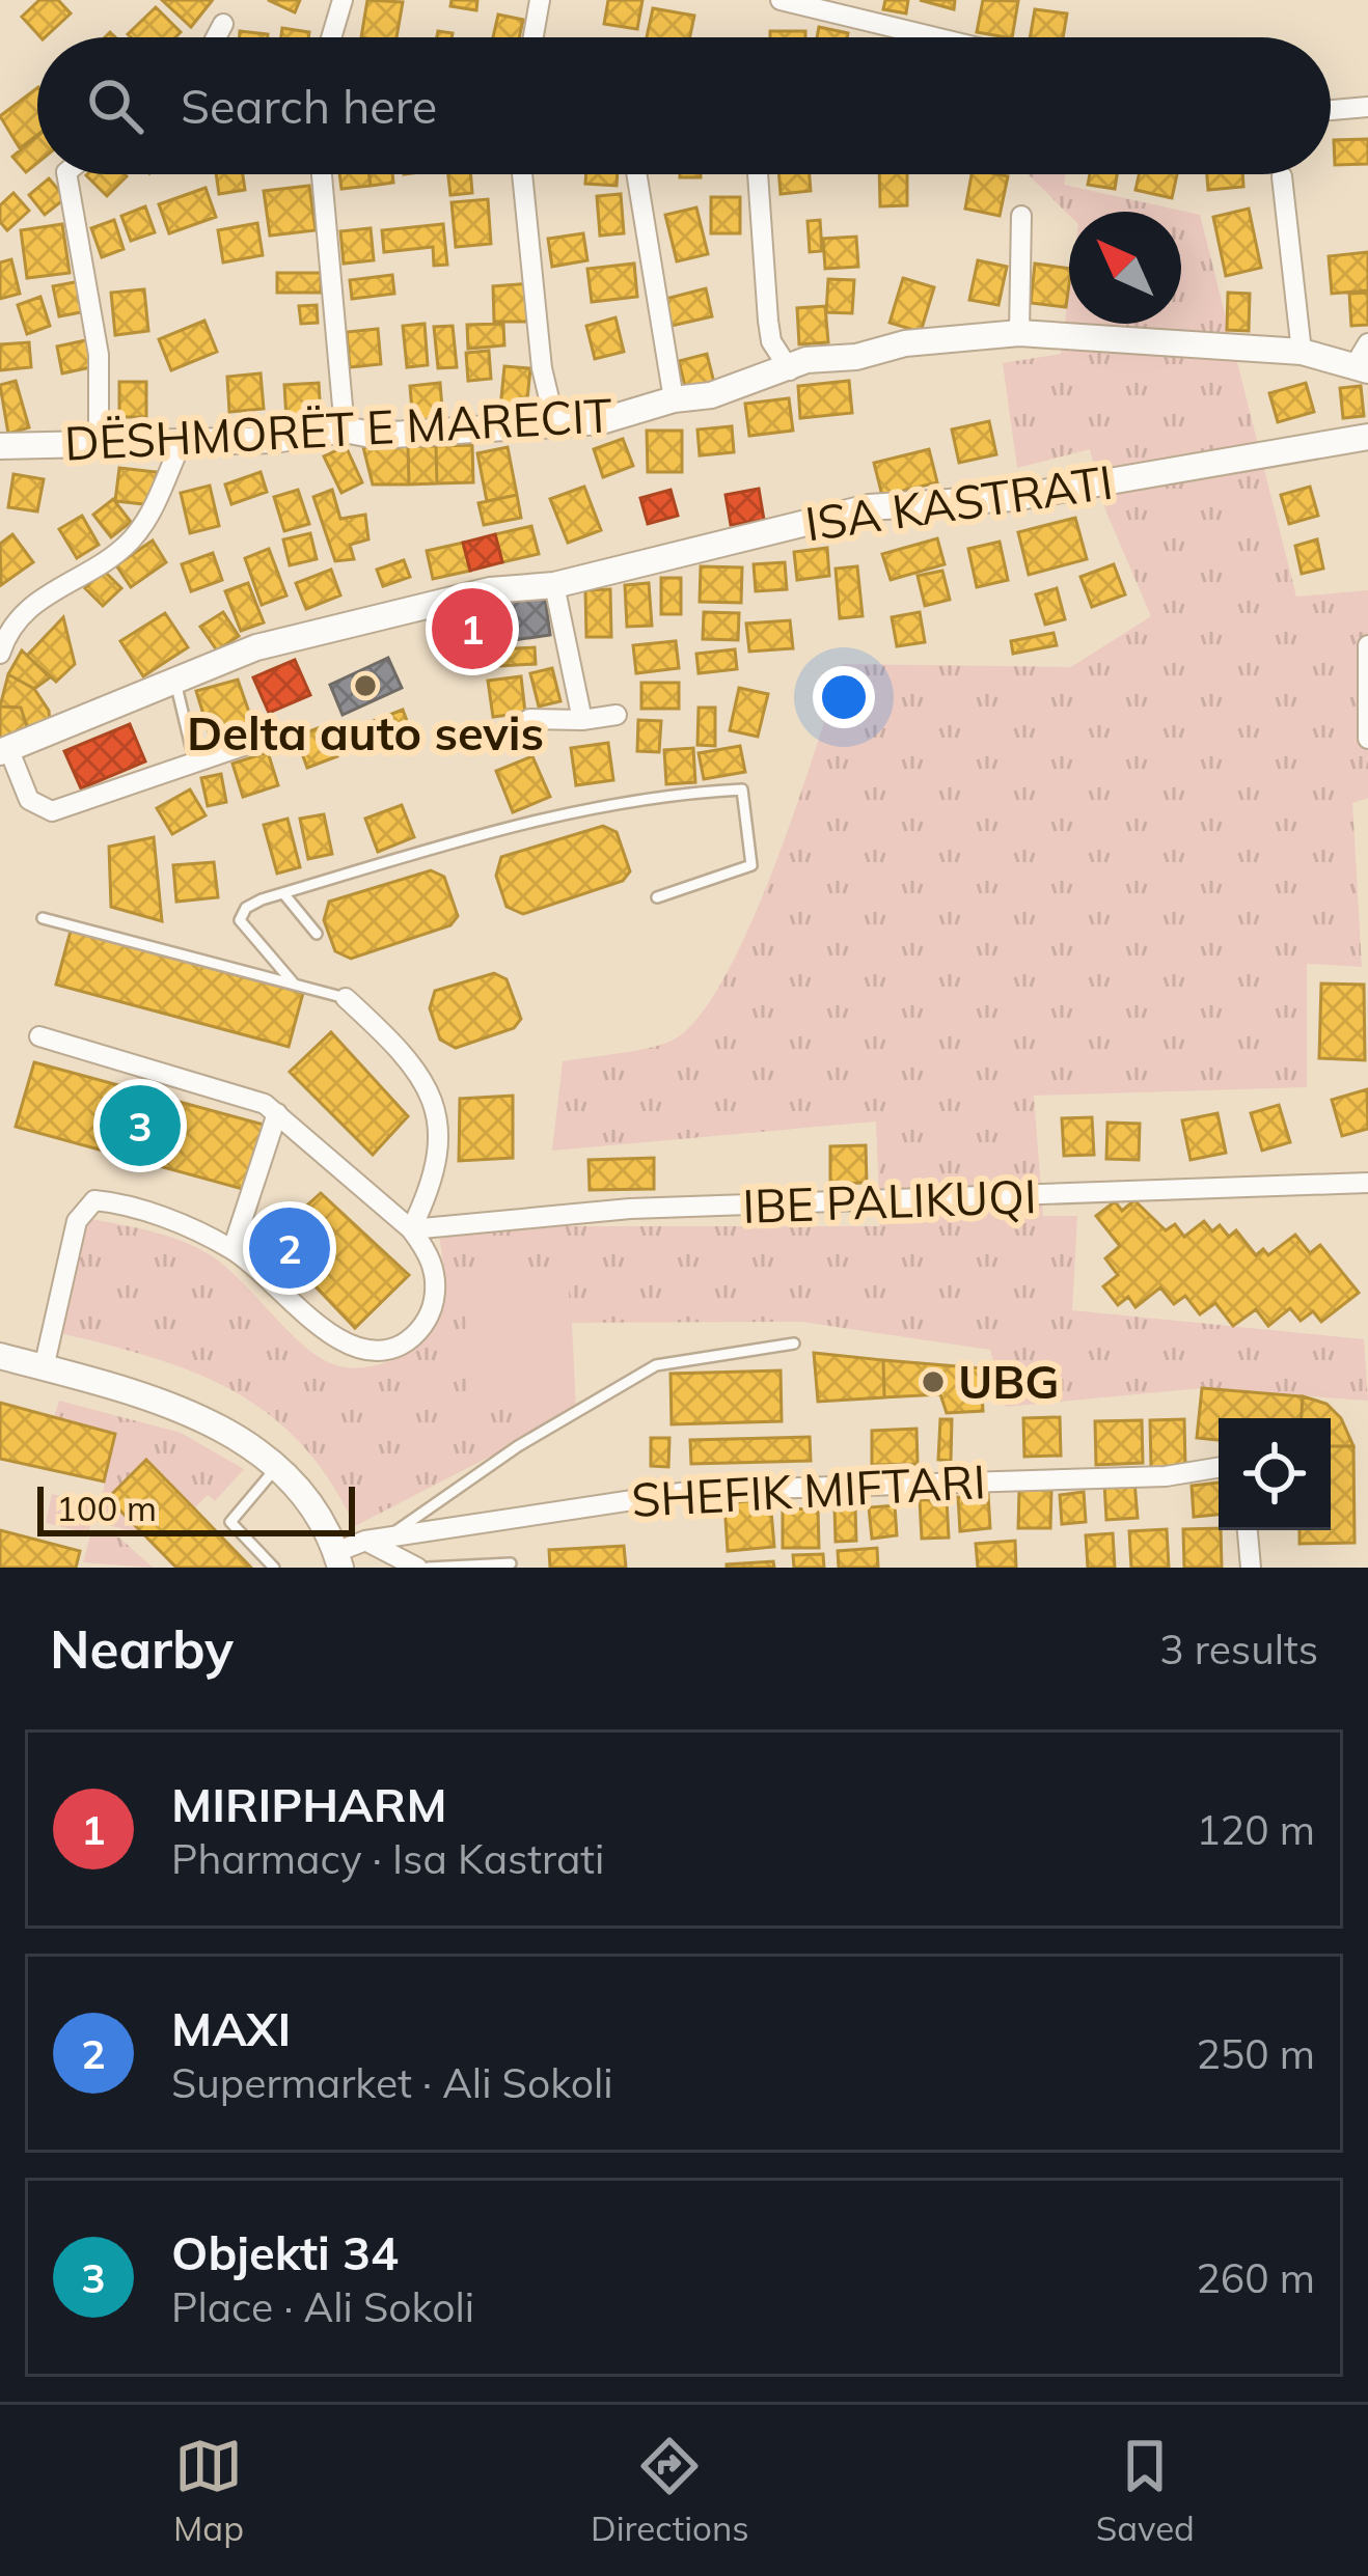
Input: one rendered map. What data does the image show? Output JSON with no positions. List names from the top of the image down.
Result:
{
  "streets": {
    "street": [
      "DËSHMORËT E MARECIT",
      "ISA KASTRATI",
      "IBE PALIKUQI",
      "SHEFIK MIFTARI"
    ]
  },
  "places": ["Delta auto sevis", "UBG"],
  "scale_bar": "100 m",
  "north": "top left",
  "page": {
    "search": "Search here",
    "pins": ["1", "3", "2"],
    "scale": "100 m",
    "heading": ["Nearby", "3 results"],
    "list": [
      {
        "mark": "1",
        "name": "MIRIPHARM",
        "note": "Pharmacy · Isa Kastrati",
        "value": "120 m"
      },
      {
        "mark": "2",
        "name": "MAXI",
        "note": "Supermarket · Ali Sokoli",
        "value": "250 m"
      },
      {
        "mark": "3",
        "name": "Objekti 34",
        "note": "Place · Ali Sokoli",
        "value": "260 m"
      }
    ],
    "nav": ["Map", "Directions", "Saved"]
  }
}
